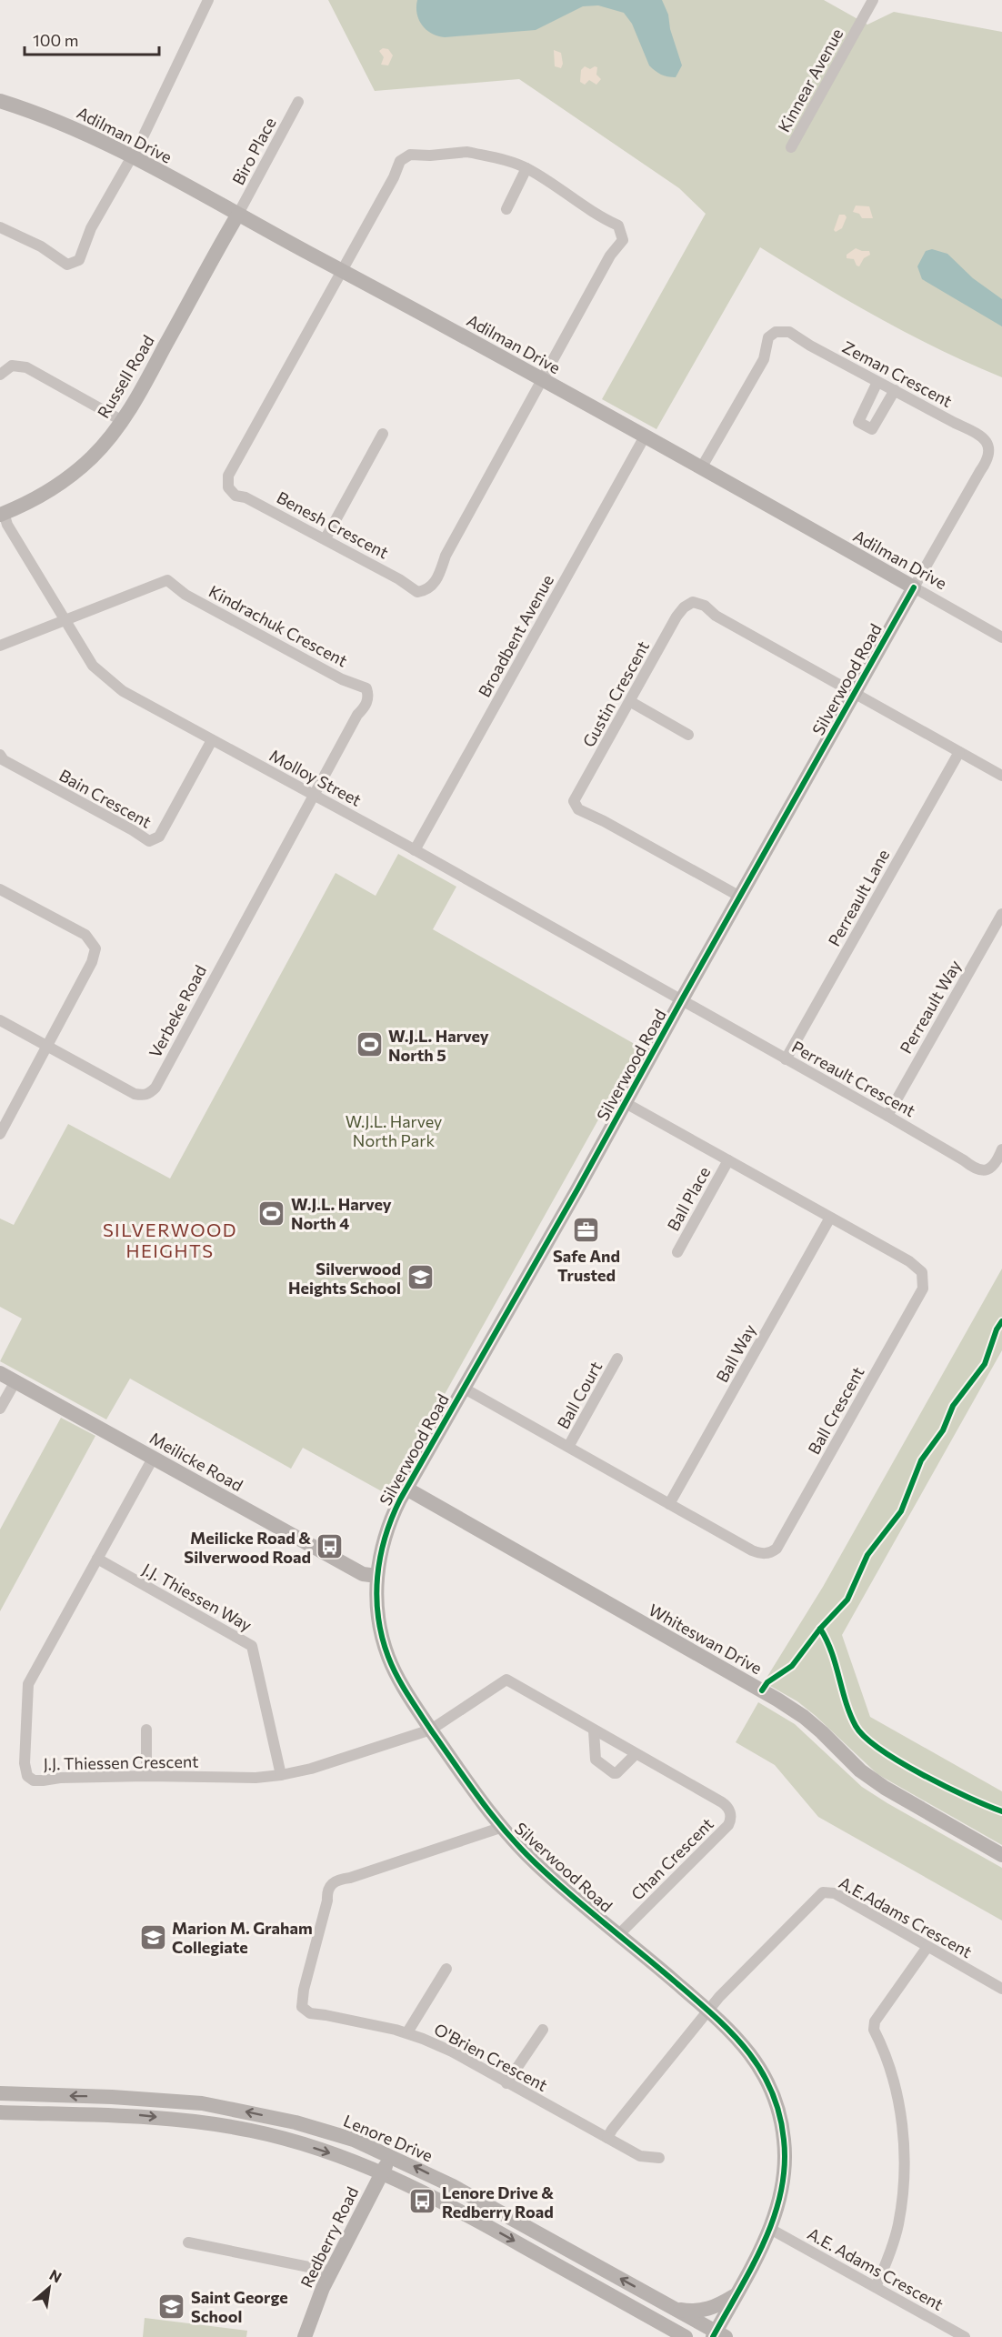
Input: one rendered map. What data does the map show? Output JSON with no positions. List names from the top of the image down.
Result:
{
  "streets": {
    "street": [
      "Kinnear Avenue",
      "Adilman Drive",
      "Biro Place",
      "Zeman Crescent",
      "Russell Road",
      "Benesh Crescent",
      "Kindrachuk Crescent",
      "Broadbent Avenue",
      "Silverwood Road",
      "Gustin Crescent",
      "Molloy Street",
      "Bain Crescent",
      "Perreault Lane",
      "Perreault Way",
      "Verbeke Road",
      "Perreault Crescent",
      "Ball Place",
      "Ball Way",
      "Ball Court",
      "Ball Crescent",
      "Meilicke Road",
      "J.J. Thiessen Way",
      "Whiteswan Drive",
      "J.J. Thiessen Crescent",
      "Chan Crescent",
      "A.E.Adams Crescent",
      "O'Brien Crescent",
      "Lenore Drive",
      "Redberry Road",
      "A.E. Adams Crescent"
    ]
  },
  "crossings": [
    ["Adilman Drive", "Biro Place"],
    ["Adilman Drive", "Zeman Crescent"],
    ["Adilman Drive", "Russell Road"],
    ["Adilman Drive", "Benesh Crescent"],
    ["Adilman Drive", "Broadbent Avenue"],
    ["Adilman Drive", "Silverwood Road"],
    ["Biro Place", "Russell Road"],
    ["Zeman Crescent", "Silverwood Road"],
    ["Russell Road", "Molloy Street"],
    ["Kindrachuk Crescent", "Molloy Street"],
    ["Kindrachuk Crescent", "Verbeke Road"],
    ["Broadbent Avenue", "Molloy Street"],
    ["Silverwood Road", "Gustin Crescent"],
    ["Silverwood Road", "Molloy Street"],
    ["Silverwood Road", "Perreault Crescent"],
    ["Silverwood Road", "Ball Crescent"],
    ["Silverwood Road", "Meilicke Road"],
    ["Silverwood Road", "Whiteswan Drive"],
    ["Silverwood Road", "J.J. Thiessen Crescent"],
    ["Silverwood Road", "Chan Crescent"],
    ["Silverwood Road", "A.E.Adams Crescent"],
    ["Silverwood Road", "O'Brien Crescent"],
    ["Silverwood Road", "Lenore Drive"],
    ["Silverwood Road", "A.E. Adams Crescent"],
    ["Molloy Street", "Bain Crescent"],
    ["Molloy Street", "Verbeke Road"],
    ["Molloy Street", "Perreault Crescent"],
    ["Perreault Lane", "Perreault Crescent"],
    ["Perreault Way", "Perreault Crescent"],
    ["Ball Place", "Ball Crescent"],
    ["Ball Way", "Ball Crescent"],
    ["Ball Court", "Ball Crescent"],
    ["Meilicke Road", "J.J. Thiessen Crescent"],
    ["J.J. Thiessen Way", "J.J. Thiessen Crescent"],
    ["J.J. Thiessen Crescent", "Chan Crescent"],
    ["Lenore Drive", "Redberry Road"]
  ],
  "districts": ["SILVERWOOD HEIGHTS"],
  "parks": ["W.J.L. Harvey North Park"],
  "places": {
    "sports": ["W.J.L. Harvey North 5", "W.J.L. Harvey North 4"],
    "office": ["Safe And Trusted"],
    "school or university": ["Silverwood Heights School", "Marion M. Graham Collegiate", "Saint George School"],
    "bus stop": ["Meilicke Road & Silverwood Road", "Lenore Drive & Redberry Road"]
  },
  "scale_bar": "100 m",
  "north": "top right"
}
